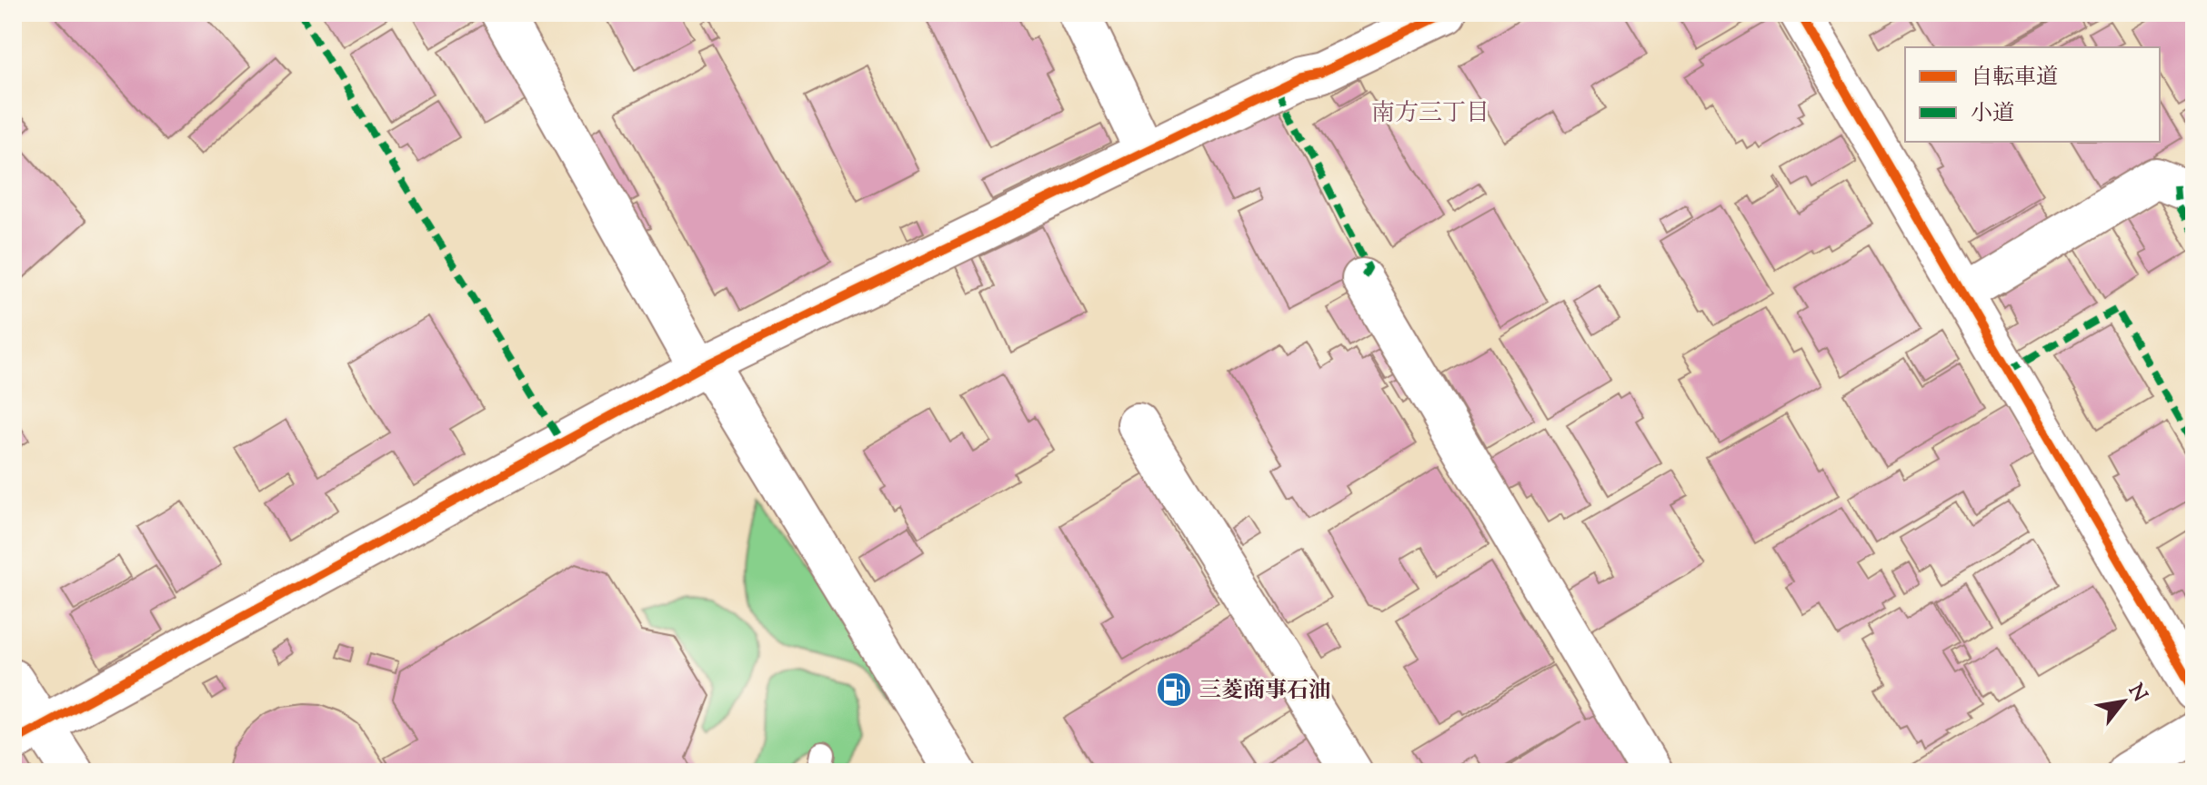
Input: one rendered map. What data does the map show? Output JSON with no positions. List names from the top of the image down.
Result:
{
  "districts": ["南方三丁目"],
  "places": {
    "fuel station": ["三菱商事石油"]
  },
  "legend": ["自転車道", "小道"],
  "north": "top right"
}
